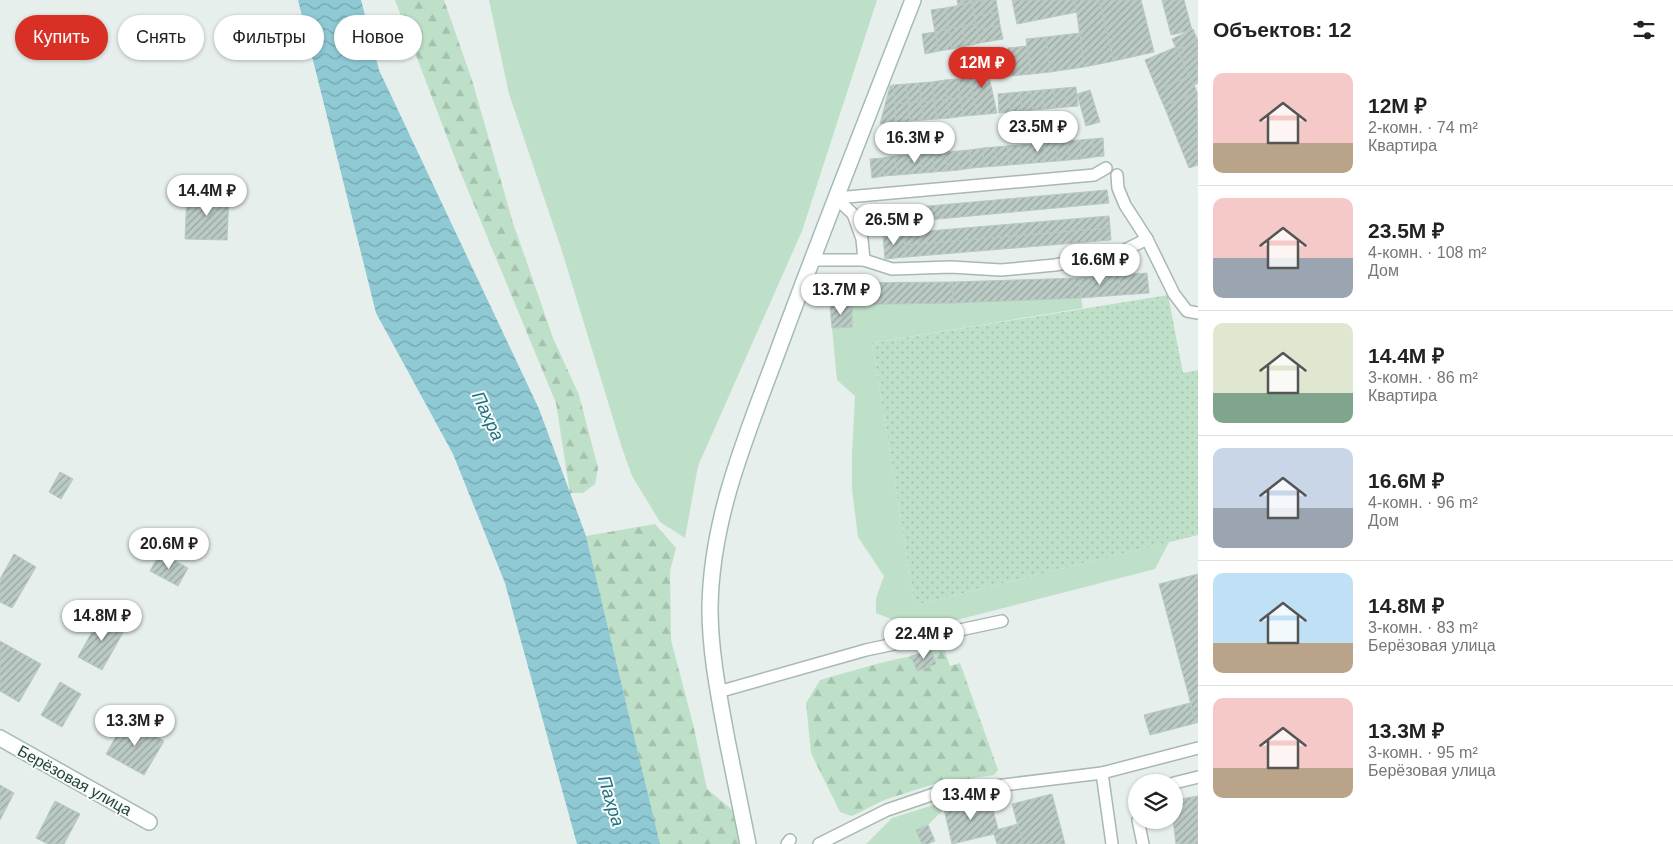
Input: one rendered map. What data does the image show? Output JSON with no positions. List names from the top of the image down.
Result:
{
  "streets": {
    "main road": ["Берёзовая улица"]
  },
  "water": ["Пахра"],
  "page": {
    "heading": "Объектов: 12",
    "chip": [
      "Купить",
      "Снять",
      "Фильтры",
      "Новое"
    ],
    "price": [
      "12M ₽",
      "23.5M ₽",
      "16.3M ₽",
      "14.4M ₽",
      "26.5M ₽",
      "16.6M ₽",
      "13.7M ₽",
      "20.6M ₽",
      "14.8M ₽",
      "22.4M ₽",
      "13.3M ₽",
      "13.4M ₽"
    ],
    "list": [
      {
        "name": "12M ₽",
        "note": "2-комн. · 74 m² · Квартира"
      },
      {
        "name": "23.5M ₽",
        "note": "4-комн. · 108 m² · Дом"
      },
      {
        "name": "14.4M ₽",
        "note": "3-комн. · 86 m² · Квартира"
      },
      {
        "name": "16.6M ₽",
        "note": "4-комн. · 96 m² · Дом"
      },
      {
        "name": "14.8M ₽",
        "note": "3-комн. · 83 m² · Берёзовая улица"
      },
      {
        "name": "13.3M ₽",
        "note": "3-комн. · 95 m² · Берёзовая улица"
      }
    ]
  }
}
